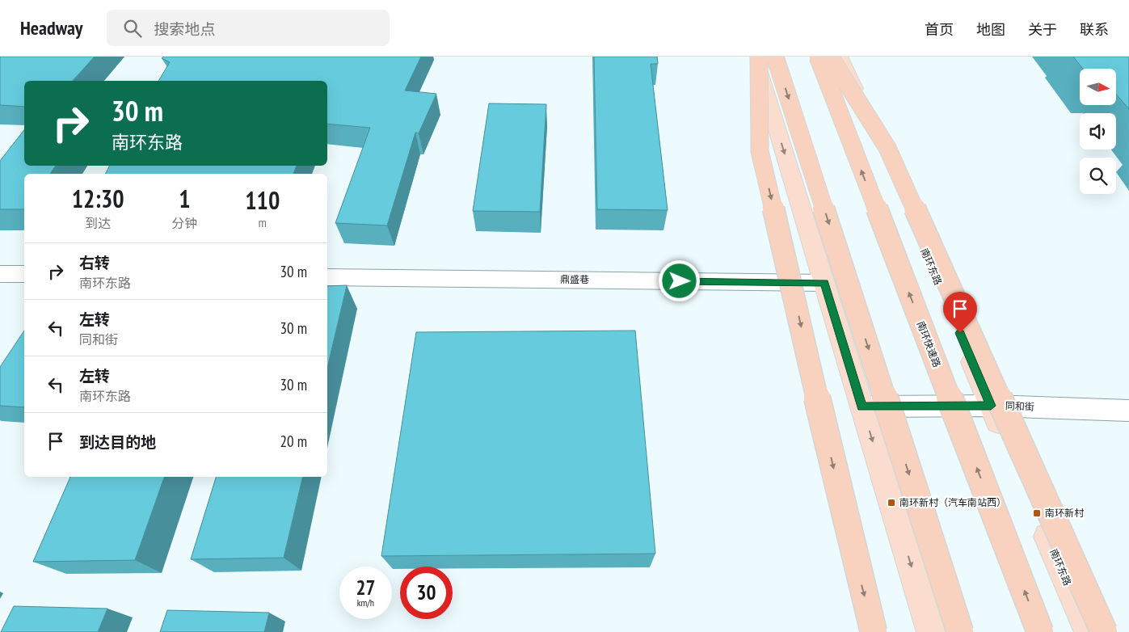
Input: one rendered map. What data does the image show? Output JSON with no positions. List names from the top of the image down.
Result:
{
  "streets": {
    "highway": ["南环快速路"],
    "main road": ["南环东路"],
    "street": ["鼎盛巷", "同和街"]
  },
  "crossings": [
    ["南环东路", "同和街"]
  ],
  "places": {
    "transit": ["南环新村（汽车南站西）", "南环新村"]
  },
  "north": "right",
  "page": {
    "header": "Headway",
    "search": "搜索地点",
    "nav": [
      "首页",
      "地图",
      "关于",
      "联系"
    ],
    "turn": ["30 m", "南环东路"],
    "eta": [
      "12:30",
      "到达",
      "1",
      "分钟",
      "110",
      "m"
    ],
    "list": [
      {
        "name": "右转",
        "note": "南环东路",
        "value": "30 m"
      },
      {
        "name": "左转",
        "note": "同和街",
        "value": "30 m"
      },
      {
        "name": "左转",
        "note": "南环东路",
        "value": "30 m"
      },
      {
        "name": "到达目的地",
        "value": "20 m"
      }
    ],
    "speed": "27 km/h",
    "limit": "30"
  }
}
